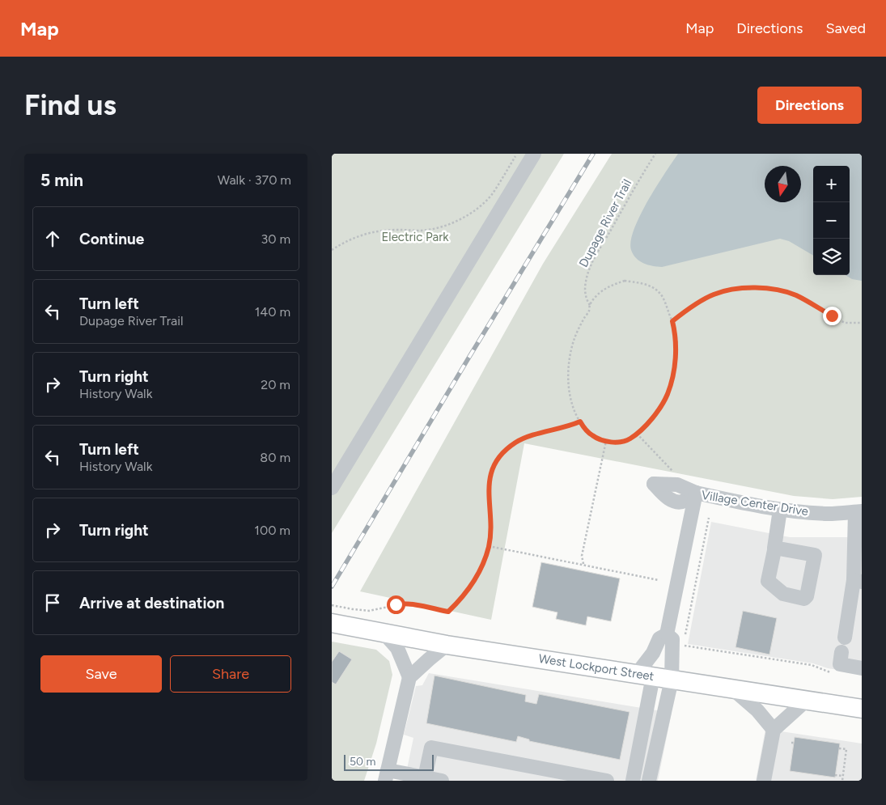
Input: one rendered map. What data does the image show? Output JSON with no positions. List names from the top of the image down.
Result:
{
  "streets": {
    "main road": ["West Lockport Street"],
    "street": ["Village Center Drive"],
    "path": ["Dupage River Trail"]
  },
  "crossings": [
    ["Village Center Drive", "West Lockport Street"]
  ],
  "parks": ["Electric Park"],
  "scale_bar": "50 m",
  "north": "bottom",
  "page": {
    "header": "Map",
    "nav": ["Map", "Directions", "Saved"],
    "buttons": [
      "Directions",
      ["Save", "Share"]
    ],
    "title": "Find us",
    "heading": ["5 min", "Walk · 370 m"],
    "map_buttons": ["+", "−"],
    "list": [
      ["Continue", "30 m"],
      ["Turn left", "Dupage River Trail", "140 m"],
      ["Turn right", "History Walk", "20 m"],
      ["Turn left", "History Walk", "80 m"],
      ["Turn right", "100 m"],
      "Arrive at destination"
    ],
    "scale": "50 m"
  }
}
